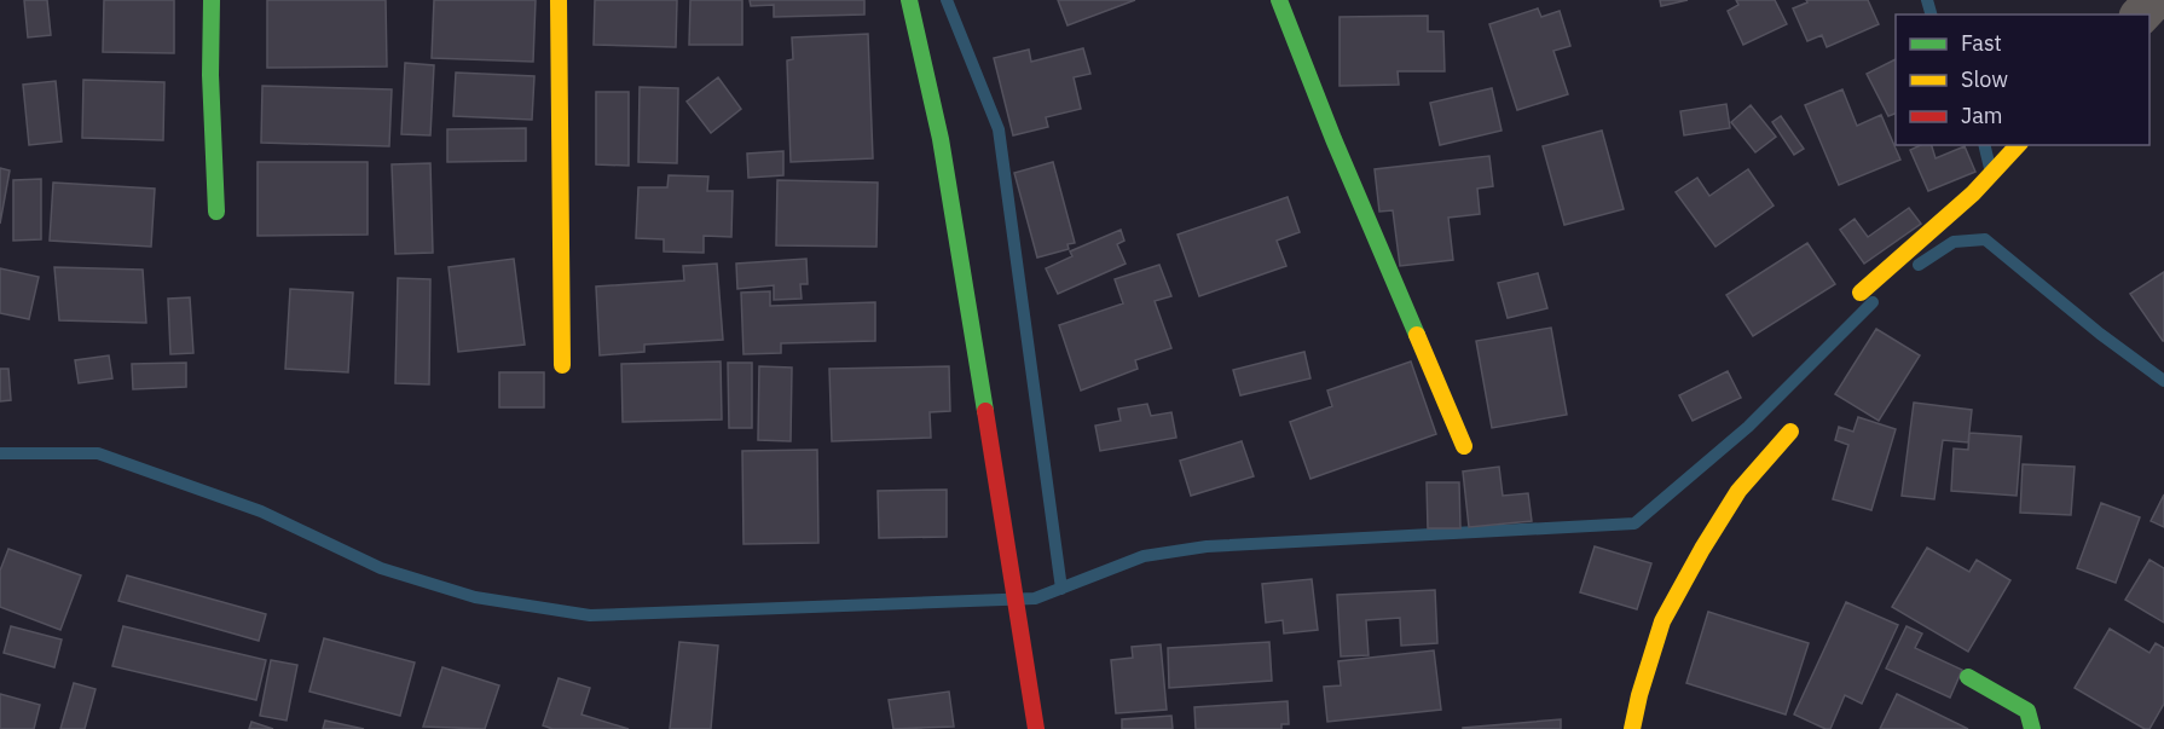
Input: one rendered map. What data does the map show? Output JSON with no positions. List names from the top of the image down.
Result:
{
  "legend": ["Fast", "Slow", "Jam"]
}
